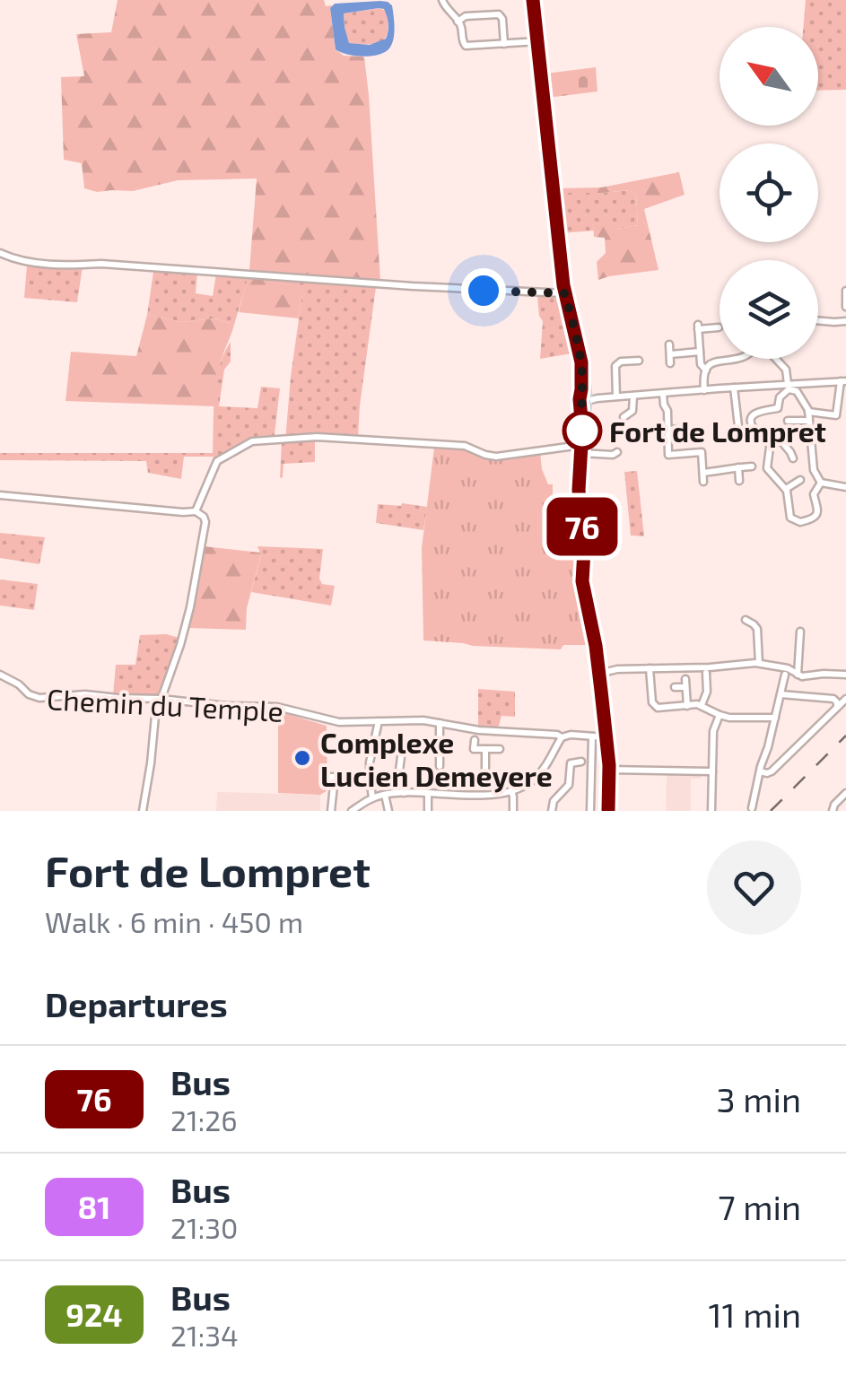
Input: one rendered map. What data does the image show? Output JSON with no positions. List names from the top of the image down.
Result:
{
  "streets": {
    "street": ["Chemin du Temple"]
  },
  "places": ["Fort de Lompret", "Complexe Lucien Demeyere"],
  "lines": ["bus line 76"],
  "north": "top left",
  "page": {
    "on_map": "76",
    "heading": [
      ["Fort de Lompret", "Walk · 6 min · 450 m"],
      "Departures"
    ],
    "list": [
      {
        "mark": "76",
        "name": "Bus",
        "note": "21:26",
        "value": "3 min"
      },
      {
        "mark": "81",
        "name": "Bus",
        "note": "21:30",
        "value": "7 min"
      },
      {
        "mark": "924",
        "name": "Bus",
        "note": "21:34",
        "value": "11 min"
      }
    ]
  }
}
